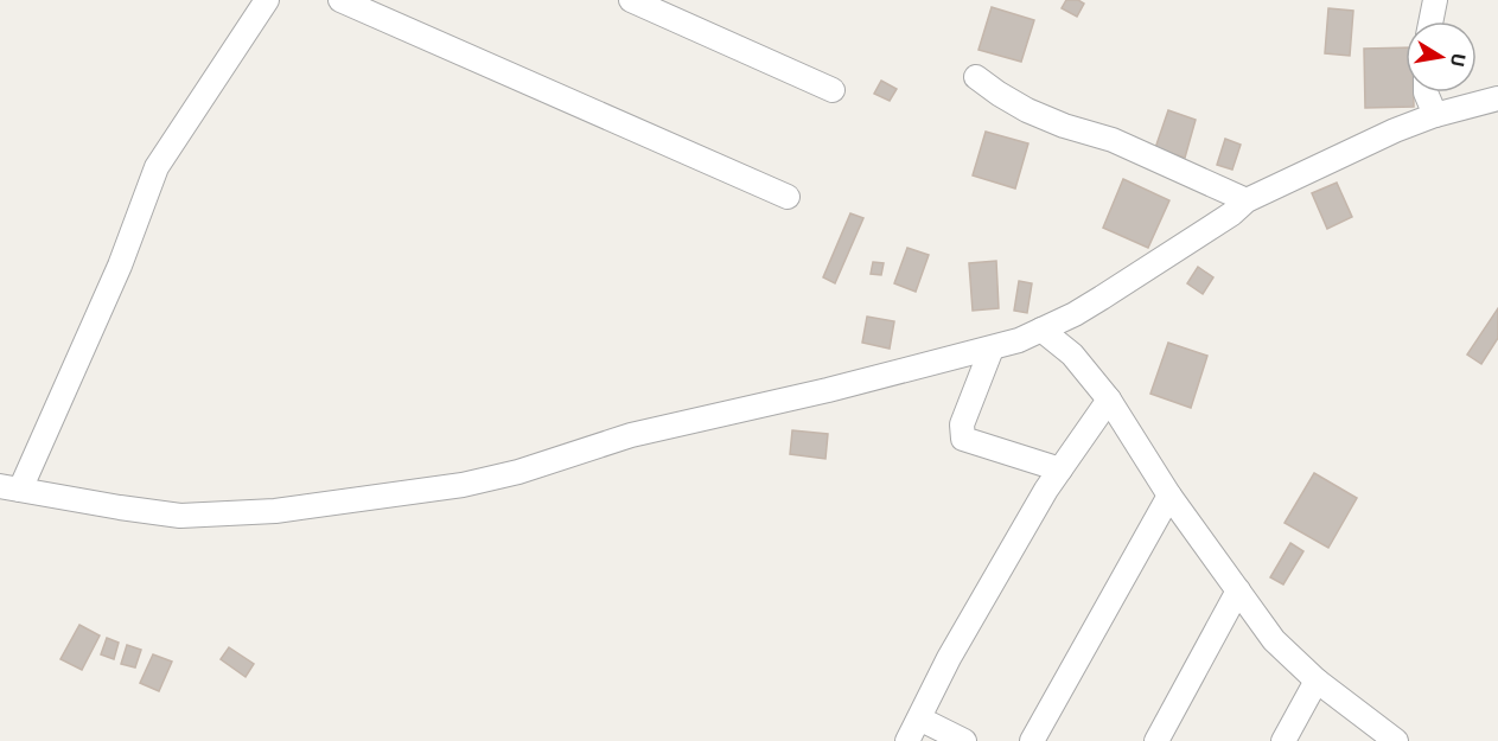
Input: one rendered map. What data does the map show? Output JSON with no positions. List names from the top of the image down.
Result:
{
  "north": "right"
}
